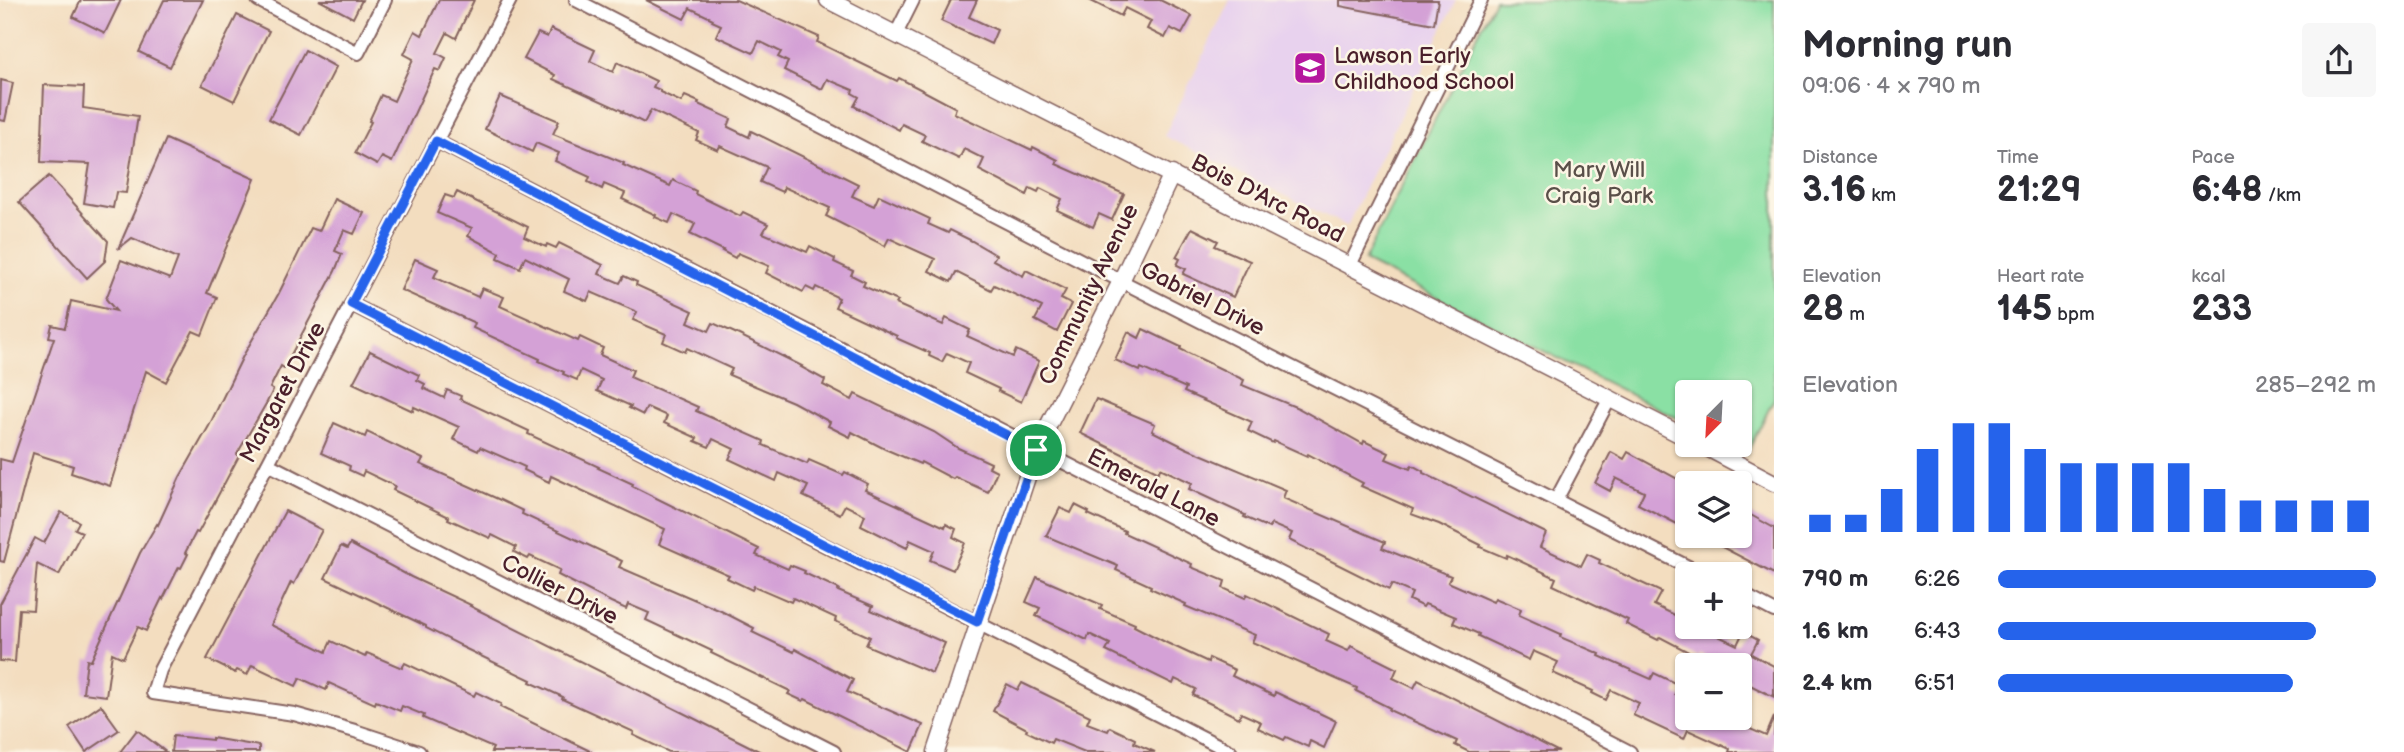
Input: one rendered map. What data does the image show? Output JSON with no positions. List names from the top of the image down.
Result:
{
  "streets": {
    "street": [
      "Bois D'Arc Road",
      "Community Avenue",
      "Gabriel Drive",
      "Margaret Drive",
      "Emerald Lane",
      "Collier Drive"
    ]
  },
  "crossings": [
    ["Bois D'Arc Road", "Community Avenue"],
    ["Community Avenue", "Gabriel Drive"],
    ["Community Avenue", "Emerald Lane"],
    ["Margaret Drive", "Emerald Lane"],
    ["Margaret Drive", "Collier Drive"]
  ],
  "parks": ["Mary Will Craig Park"],
  "places": {
    "school or university": ["Lawson Early Childhood School"]
  },
  "north": "bottom left",
  "page": {
    "heading": ["Morning run", "09:06 · 4 × 790 m"],
    "stats": [
      ["Distance", "3.16 km"],
      ["Time", "21:29"],
      ["Pace", "6:48 /km"],
      ["Elevation", "28 m"],
      ["Heart rate", "145 bpm"],
      ["kcal", "233"]
    ],
    "chart": ["Elevation", "285–292 m"],
    "map_buttons": ["+", "−"],
    "list": [
      {
        "name": "790 m",
        "note": "6:26"
      },
      {
        "name": "1.6 km",
        "note": "6:43"
      },
      {
        "name": "2.4 km",
        "note": "6:51"
      }
    ]
  }
}
